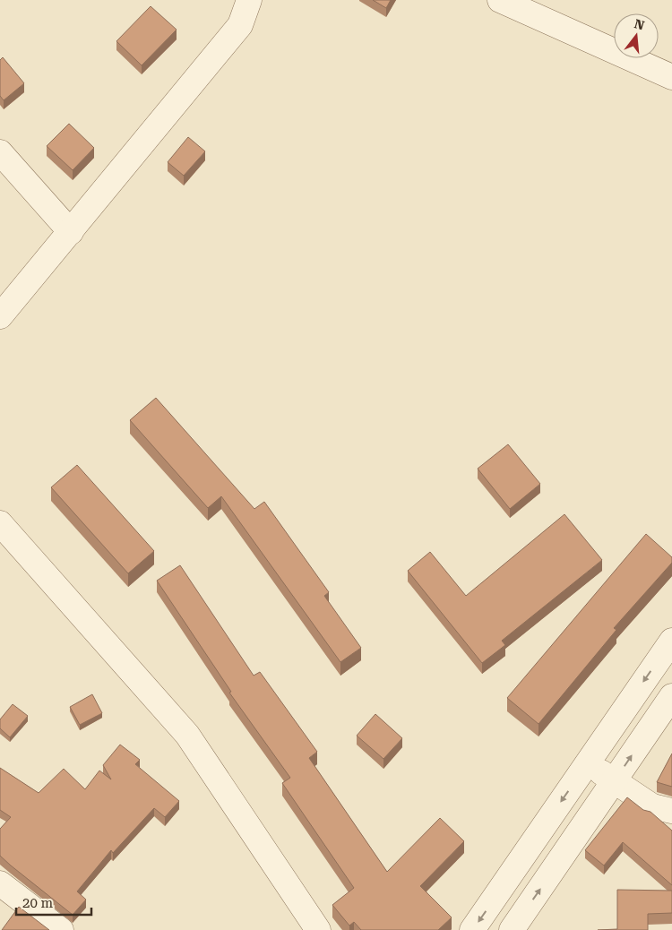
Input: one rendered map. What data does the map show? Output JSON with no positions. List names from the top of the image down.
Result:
{
  "scale_bar": "20 m",
  "north": "top"
}
